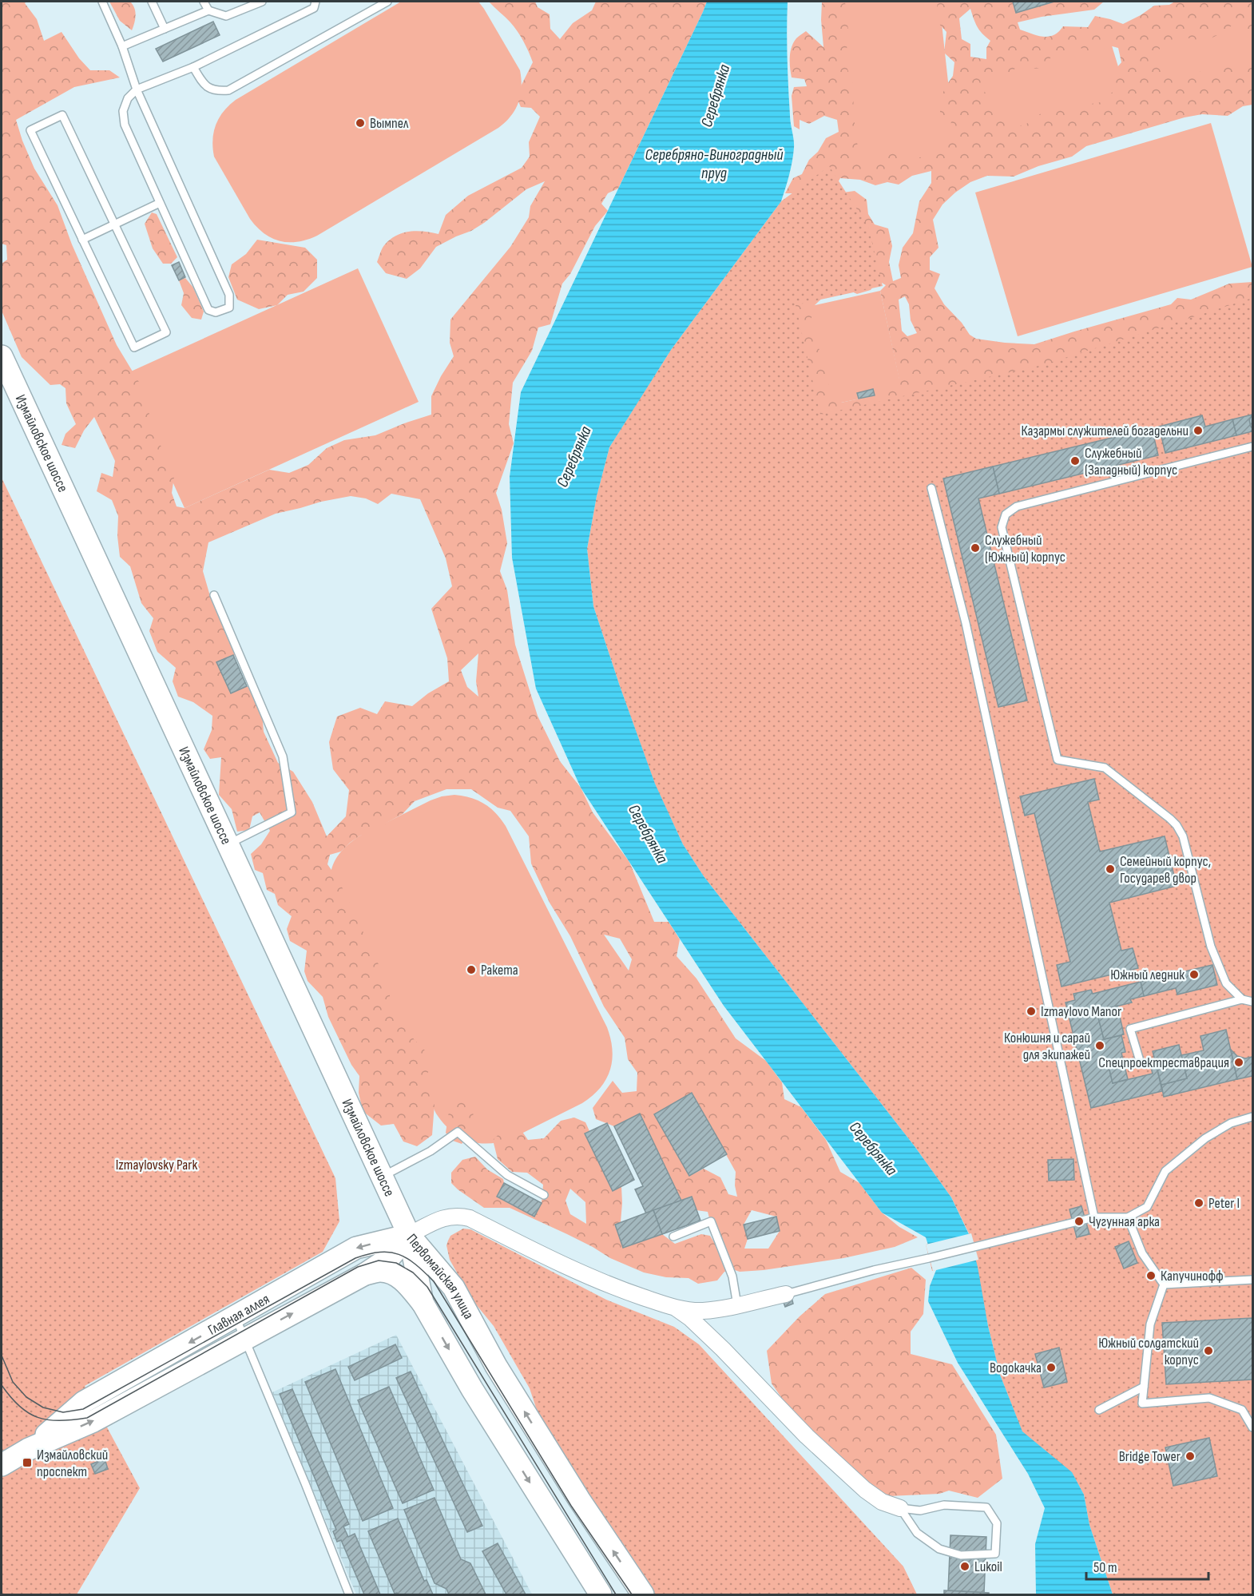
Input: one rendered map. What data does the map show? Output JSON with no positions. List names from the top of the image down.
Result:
{
  "streets": {
    "main road": ["Измайловское шоссе", "Первомайская улица", "Главная аллея"]
  },
  "crossings": [
    ["Измайловское шоссе", "Первомайская улица"],
    ["Измайловское шоссе", "Главная аллея"],
    ["Первомайская улица", "Главная аллея"]
  ],
  "water": ["Серебрянка", "Серебряно-Виноградный пруд"],
  "parks": ["Izmaylovsky Park"],
  "places": {
    "other": [
      "Вымпел",
      "Казармы служителей богадельни",
      "Служебный (Западный) корпус",
      "Служебный (Южный) корпус",
      "Семейный корпус, Государев двор",
      "Ракета",
      "Южный ледник",
      "Izmaylovo Manor",
      "Конюшня и сарай для экипажей",
      "Спецпроектреставрация",
      "Peter I",
      "Чугунная арка",
      "Капучинофф",
      "Южный солдатский корпус",
      "Водокачка",
      "Bridge Tower",
      "Lukoil"
    ],
    "transit": ["Измайловский проспект"]
  },
  "scale_bar": "50 m"
}
